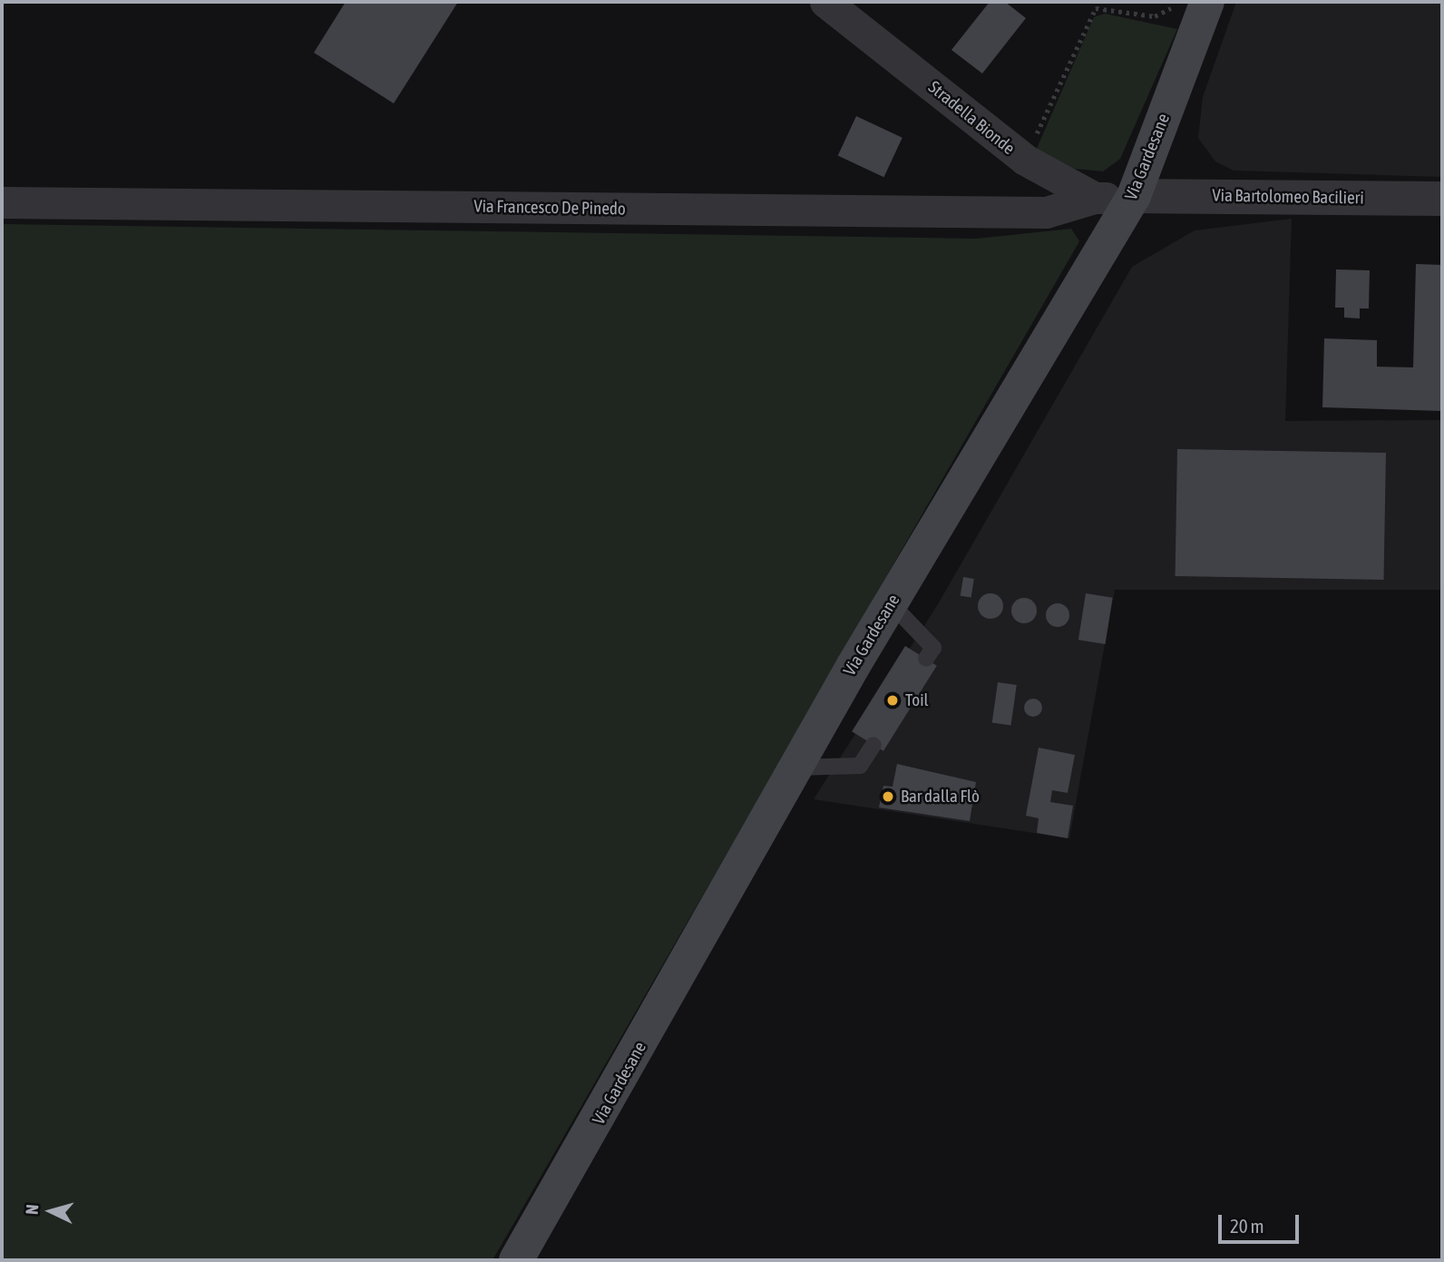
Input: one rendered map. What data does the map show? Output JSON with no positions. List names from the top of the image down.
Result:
{
  "streets": {
    "main road": ["Via Gardesane"],
    "street": ["Stradella Bionde", "Via Bartolomeo Bacilieri", "Via Francesco De Pinedo"]
  },
  "crossings": [
    ["Stradella Bionde", "Via Francesco De Pinedo"],
    ["Via Gardesane", "Via Bartolomeo Bacilieri"]
  ],
  "places": ["Toil", "Bar dalla Flò"],
  "scale_bar": "20 m",
  "north": "left"
}
